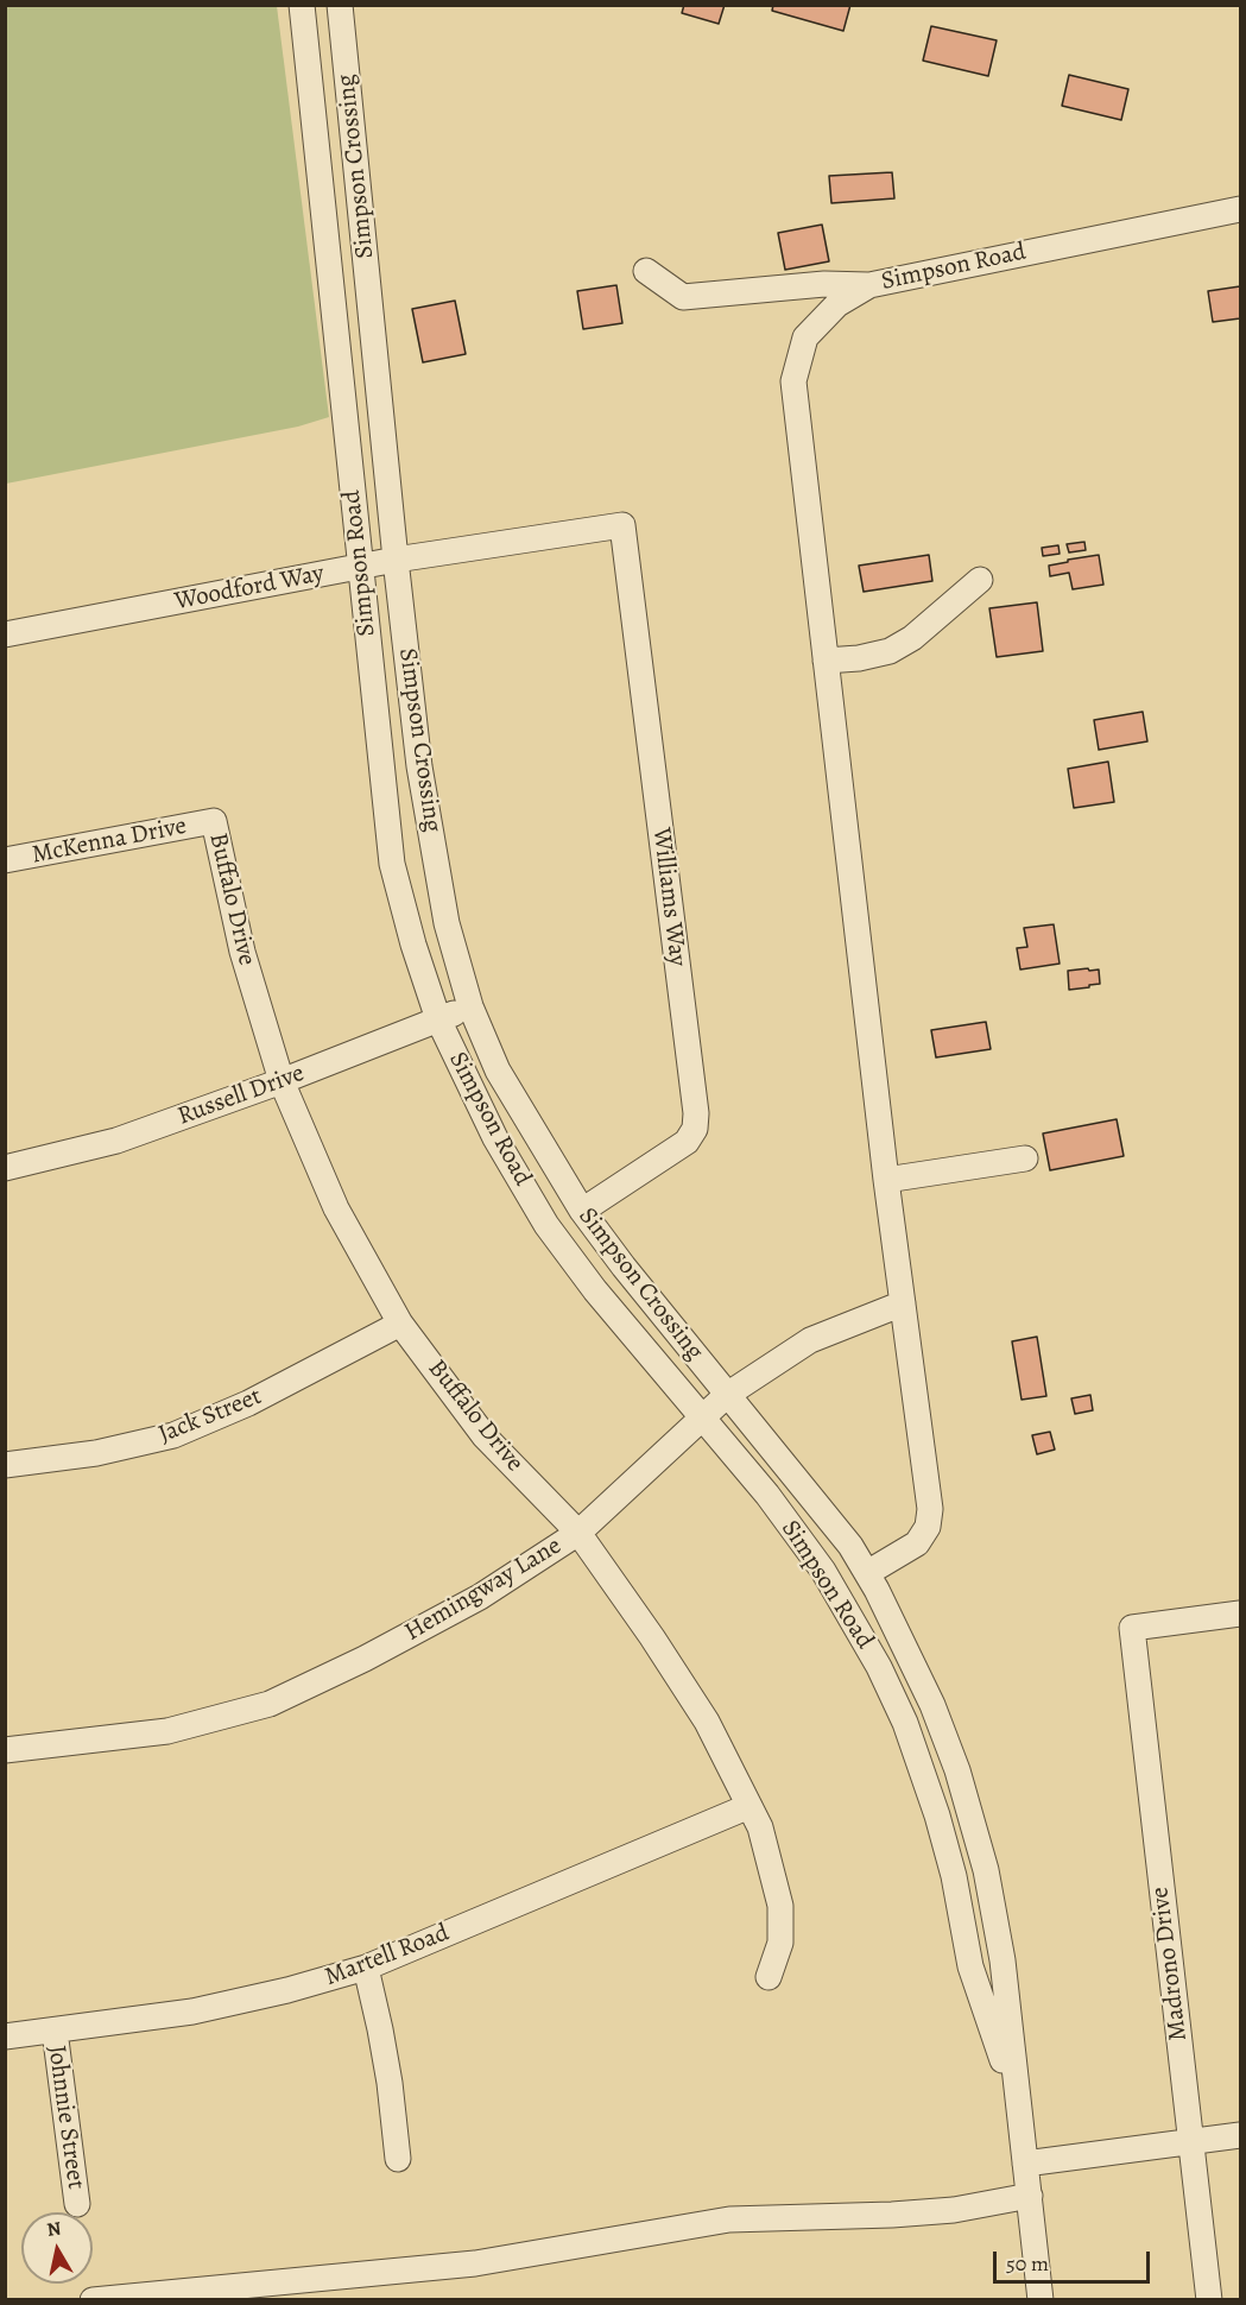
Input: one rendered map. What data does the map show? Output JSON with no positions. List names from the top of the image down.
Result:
{
  "streets": {
    "street": [
      "Simpson Crossing",
      "Simpson Road",
      "Woodford Way",
      "McKenna Drive",
      "Williams Way",
      "Buffalo Drive",
      "Russell Drive",
      "Jack Street",
      "Hemingway Lane",
      "Martell Road",
      "Madrono Drive",
      "Johnnie Street"
    ]
  },
  "crossings": [
    ["Simpson Crossing", "Simpson Road"],
    ["Simpson Crossing", "Woodford Way"],
    ["Simpson Crossing", "Williams Way"],
    ["Simpson Crossing", "Russell Drive"],
    ["Simpson Crossing", "Hemingway Lane"],
    ["Simpson Road", "Woodford Way"],
    ["Simpson Road", "Russell Drive"],
    ["Simpson Road", "Hemingway Lane"],
    ["Woodford Way", "Williams Way"],
    ["McKenna Drive", "Buffalo Drive"],
    ["Buffalo Drive", "Russell Drive"],
    ["Buffalo Drive", "Jack Street"],
    ["Buffalo Drive", "Hemingway Lane"],
    ["Buffalo Drive", "Martell Road"],
    ["Martell Road", "Johnnie Street"]
  ],
  "scale_bar": "50 m",
  "north": "top"
}
